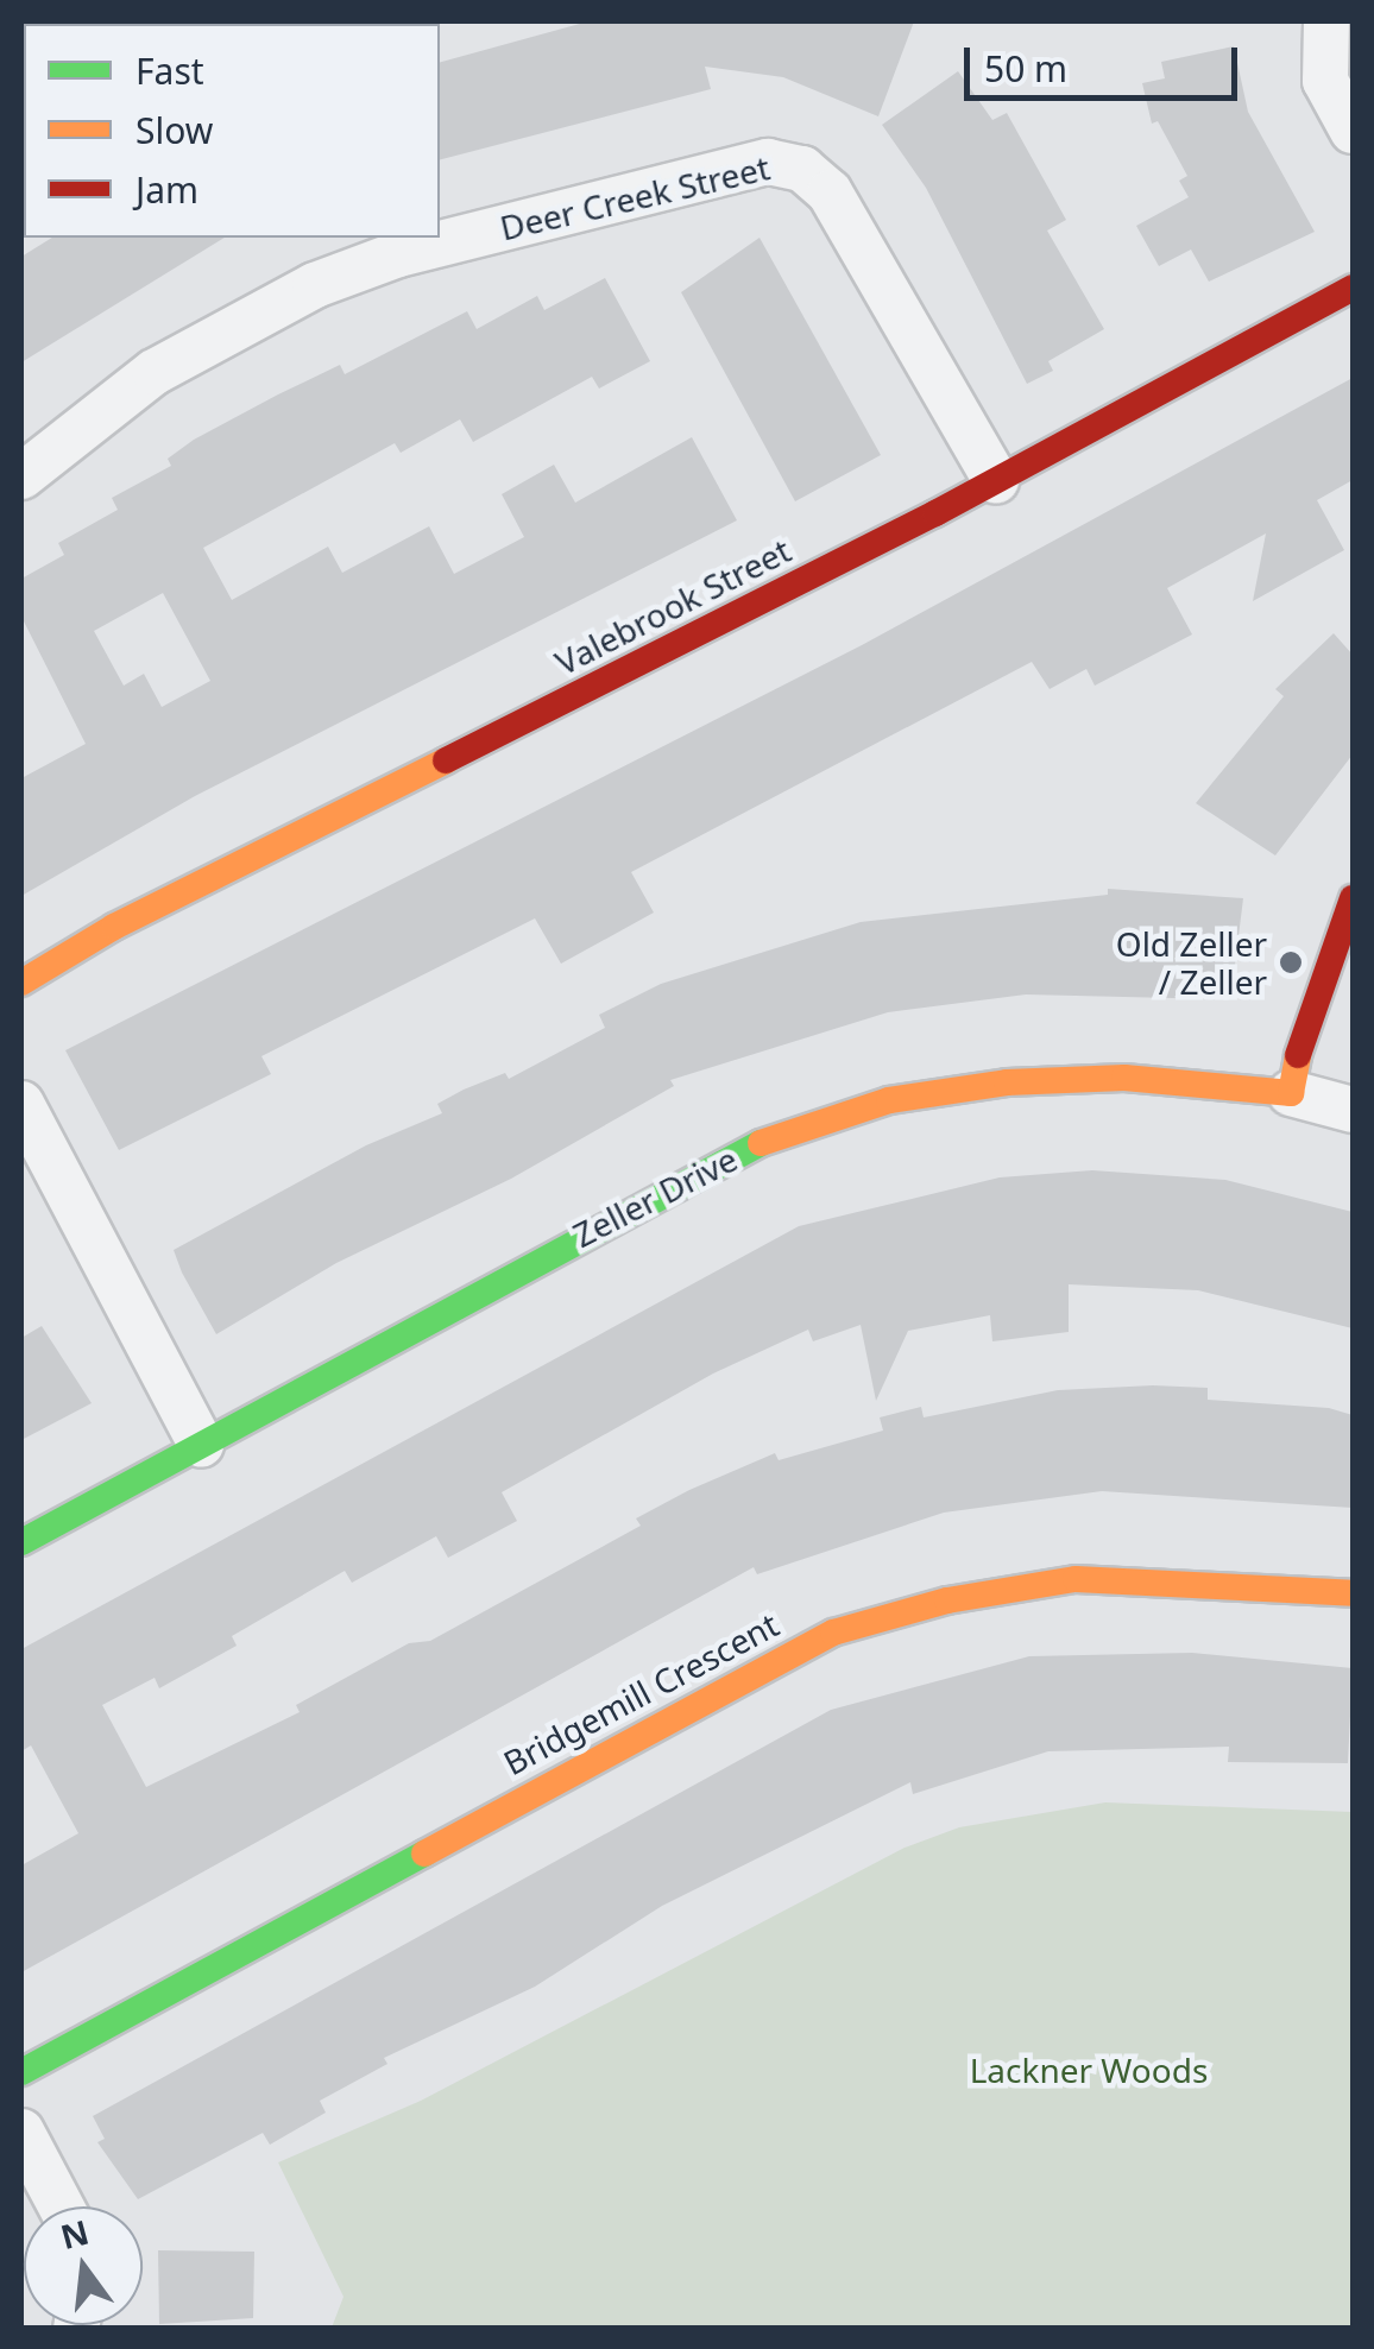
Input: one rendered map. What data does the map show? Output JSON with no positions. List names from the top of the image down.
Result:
{
  "streets": {
    "street": [
      "Deer Creek Street",
      "Valebrook Street",
      "Zeller Drive",
      "Bridgemill Crescent"
    ]
  },
  "crossings": [
    ["Deer Creek Street", "Valebrook Street"]
  ],
  "parks": ["Lackner Woods"],
  "places": ["Old Zeller / Zeller"],
  "legend": ["Fast", "Slow", "Jam"],
  "scale_bar": "50 m",
  "north": "top"
}
